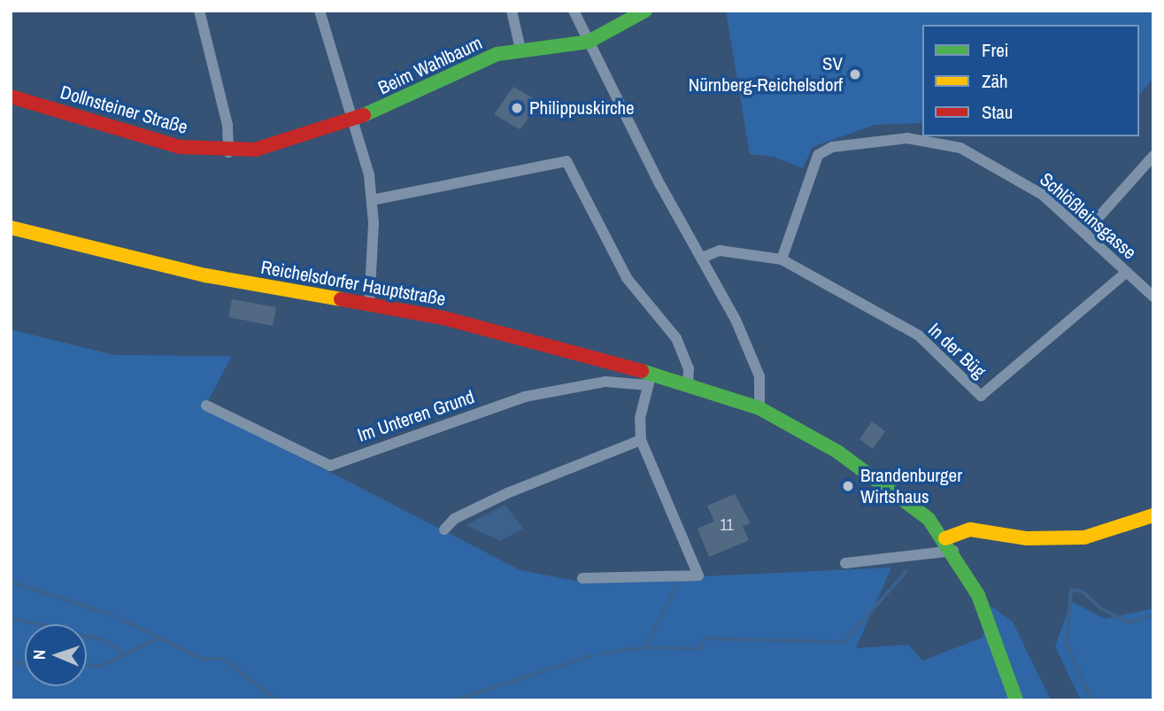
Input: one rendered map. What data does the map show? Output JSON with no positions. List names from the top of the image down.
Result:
{
  "streets": {
    "main road": ["Beim Wahlbaum", "Dollnsteiner Straße", "Reichelsdorfer Hauptstraße"],
    "street": ["Schlößleinsgasse", "In der Büg", "Im Unteren Grund"]
  },
  "crossings": [
    ["Beim Wahlbaum", "Dollnsteiner Straße"],
    ["Schlößleinsgasse", "In der Büg"],
    ["Reichelsdorfer Hauptstraße", "Im Unteren Grund"]
  ],
  "places": ["SV Nürnberg-Reichelsdorf", "Philippuskirche", "Brandenburger Wirtshaus"],
  "house_numbers": ["11"],
  "legend": ["Frei", "Zäh", "Stau"],
  "north": "left"
}
